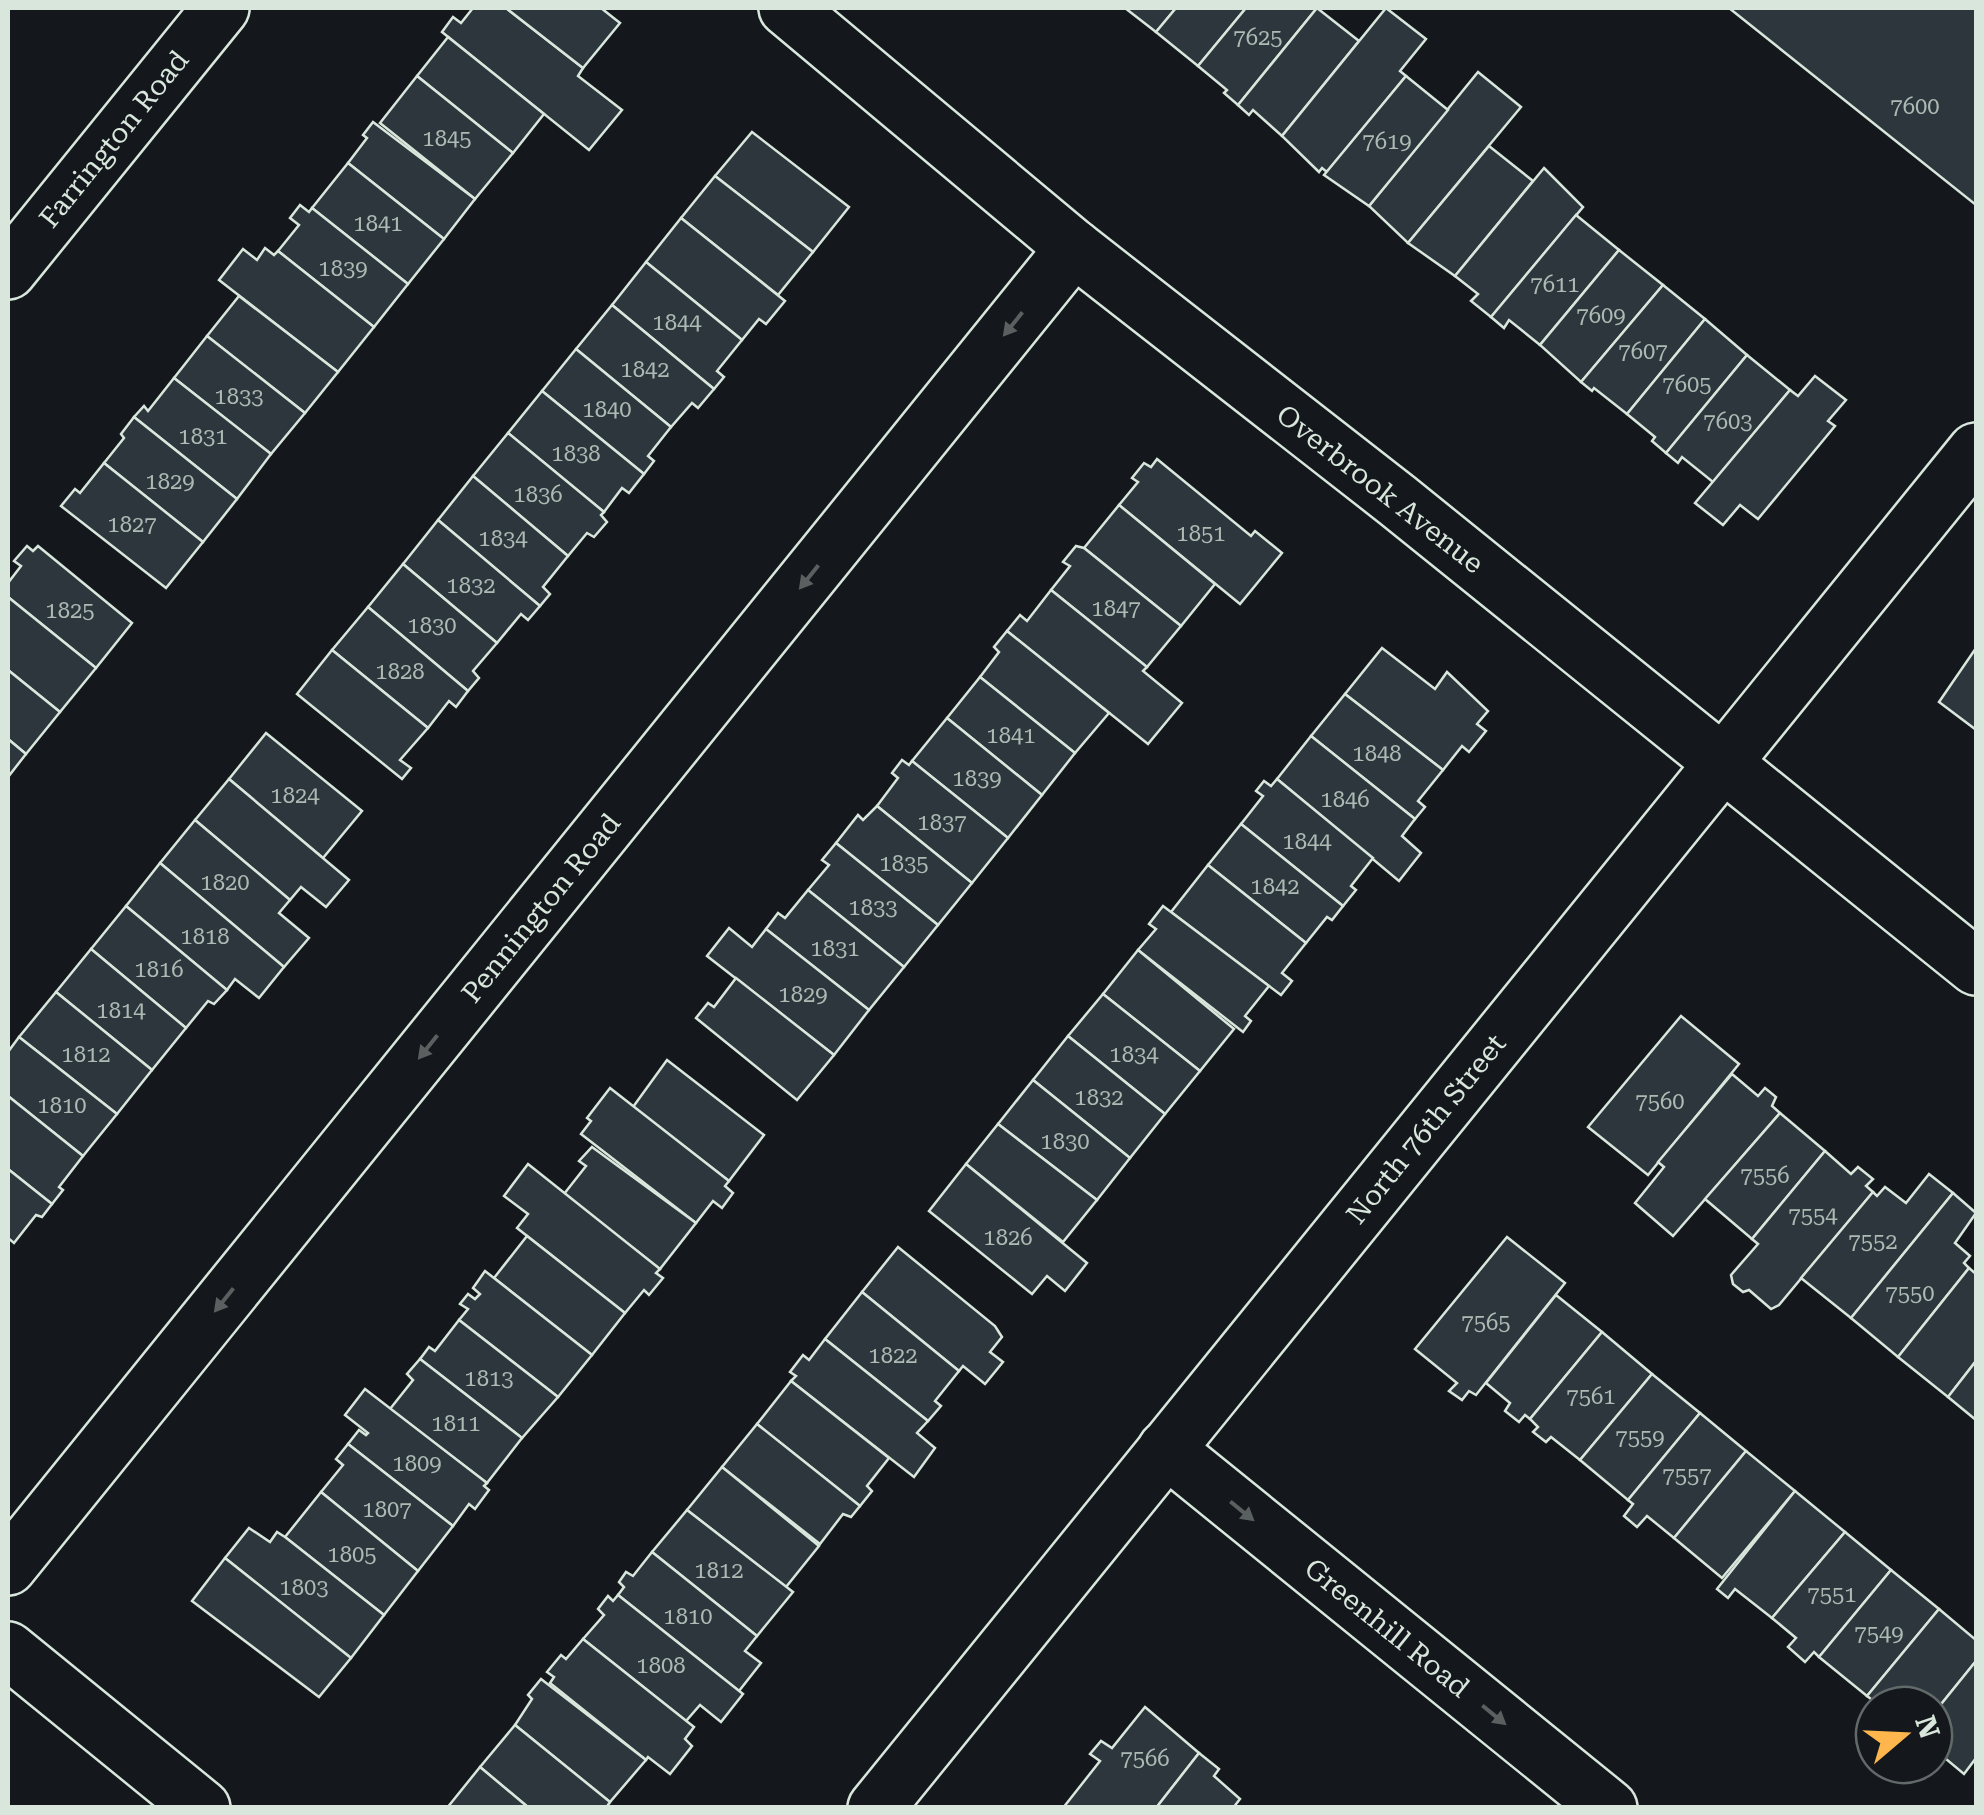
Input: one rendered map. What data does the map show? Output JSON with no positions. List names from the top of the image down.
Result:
{
  "streets": {
    "street": [
      "Farrington Road",
      "Overbrook Avenue",
      "Pennington Road",
      "North 76th Street",
      "Greenhill Road"
    ]
  },
  "crossings": [
    ["Overbrook Avenue", "Pennington Road"],
    ["Overbrook Avenue", "North 76th Street"],
    ["North 76th Street", "Greenhill Road"]
  ],
  "one_way": ["Pennington Road", "Greenhill Road"],
  "house_numbers": [
    "7625",
    "7600",
    "1845",
    "7619",
    "1841",
    "1839",
    "7611",
    "7609",
    "1844",
    "7607",
    "1842",
    "7605",
    "1833",
    "1840",
    "7603",
    "1831",
    "1838",
    "1829",
    "1836",
    "1827",
    "1851",
    "1834",
    "1832",
    "1847",
    "1825",
    "1830",
    "1828",
    "1841",
    "1848",
    "1839",
    "1824",
    "1846",
    "1837",
    "1844",
    "1835",
    "1820",
    "1842",
    "1833",
    "1818",
    "1831",
    "1816",
    "1829",
    "1814",
    "1812",
    "1834",
    "1832",
    "7560",
    "1810",
    "1830",
    "7556",
    "7554",
    "1826",
    "7552",
    "7550",
    "7565",
    "1822",
    "1813",
    "7561",
    "1811",
    "7559",
    "1809",
    "7557",
    "1807",
    "1805",
    "1812",
    "1803",
    "7551",
    "1810",
    "7549",
    "1808",
    "7566"
  ],
  "north": "right"
}
